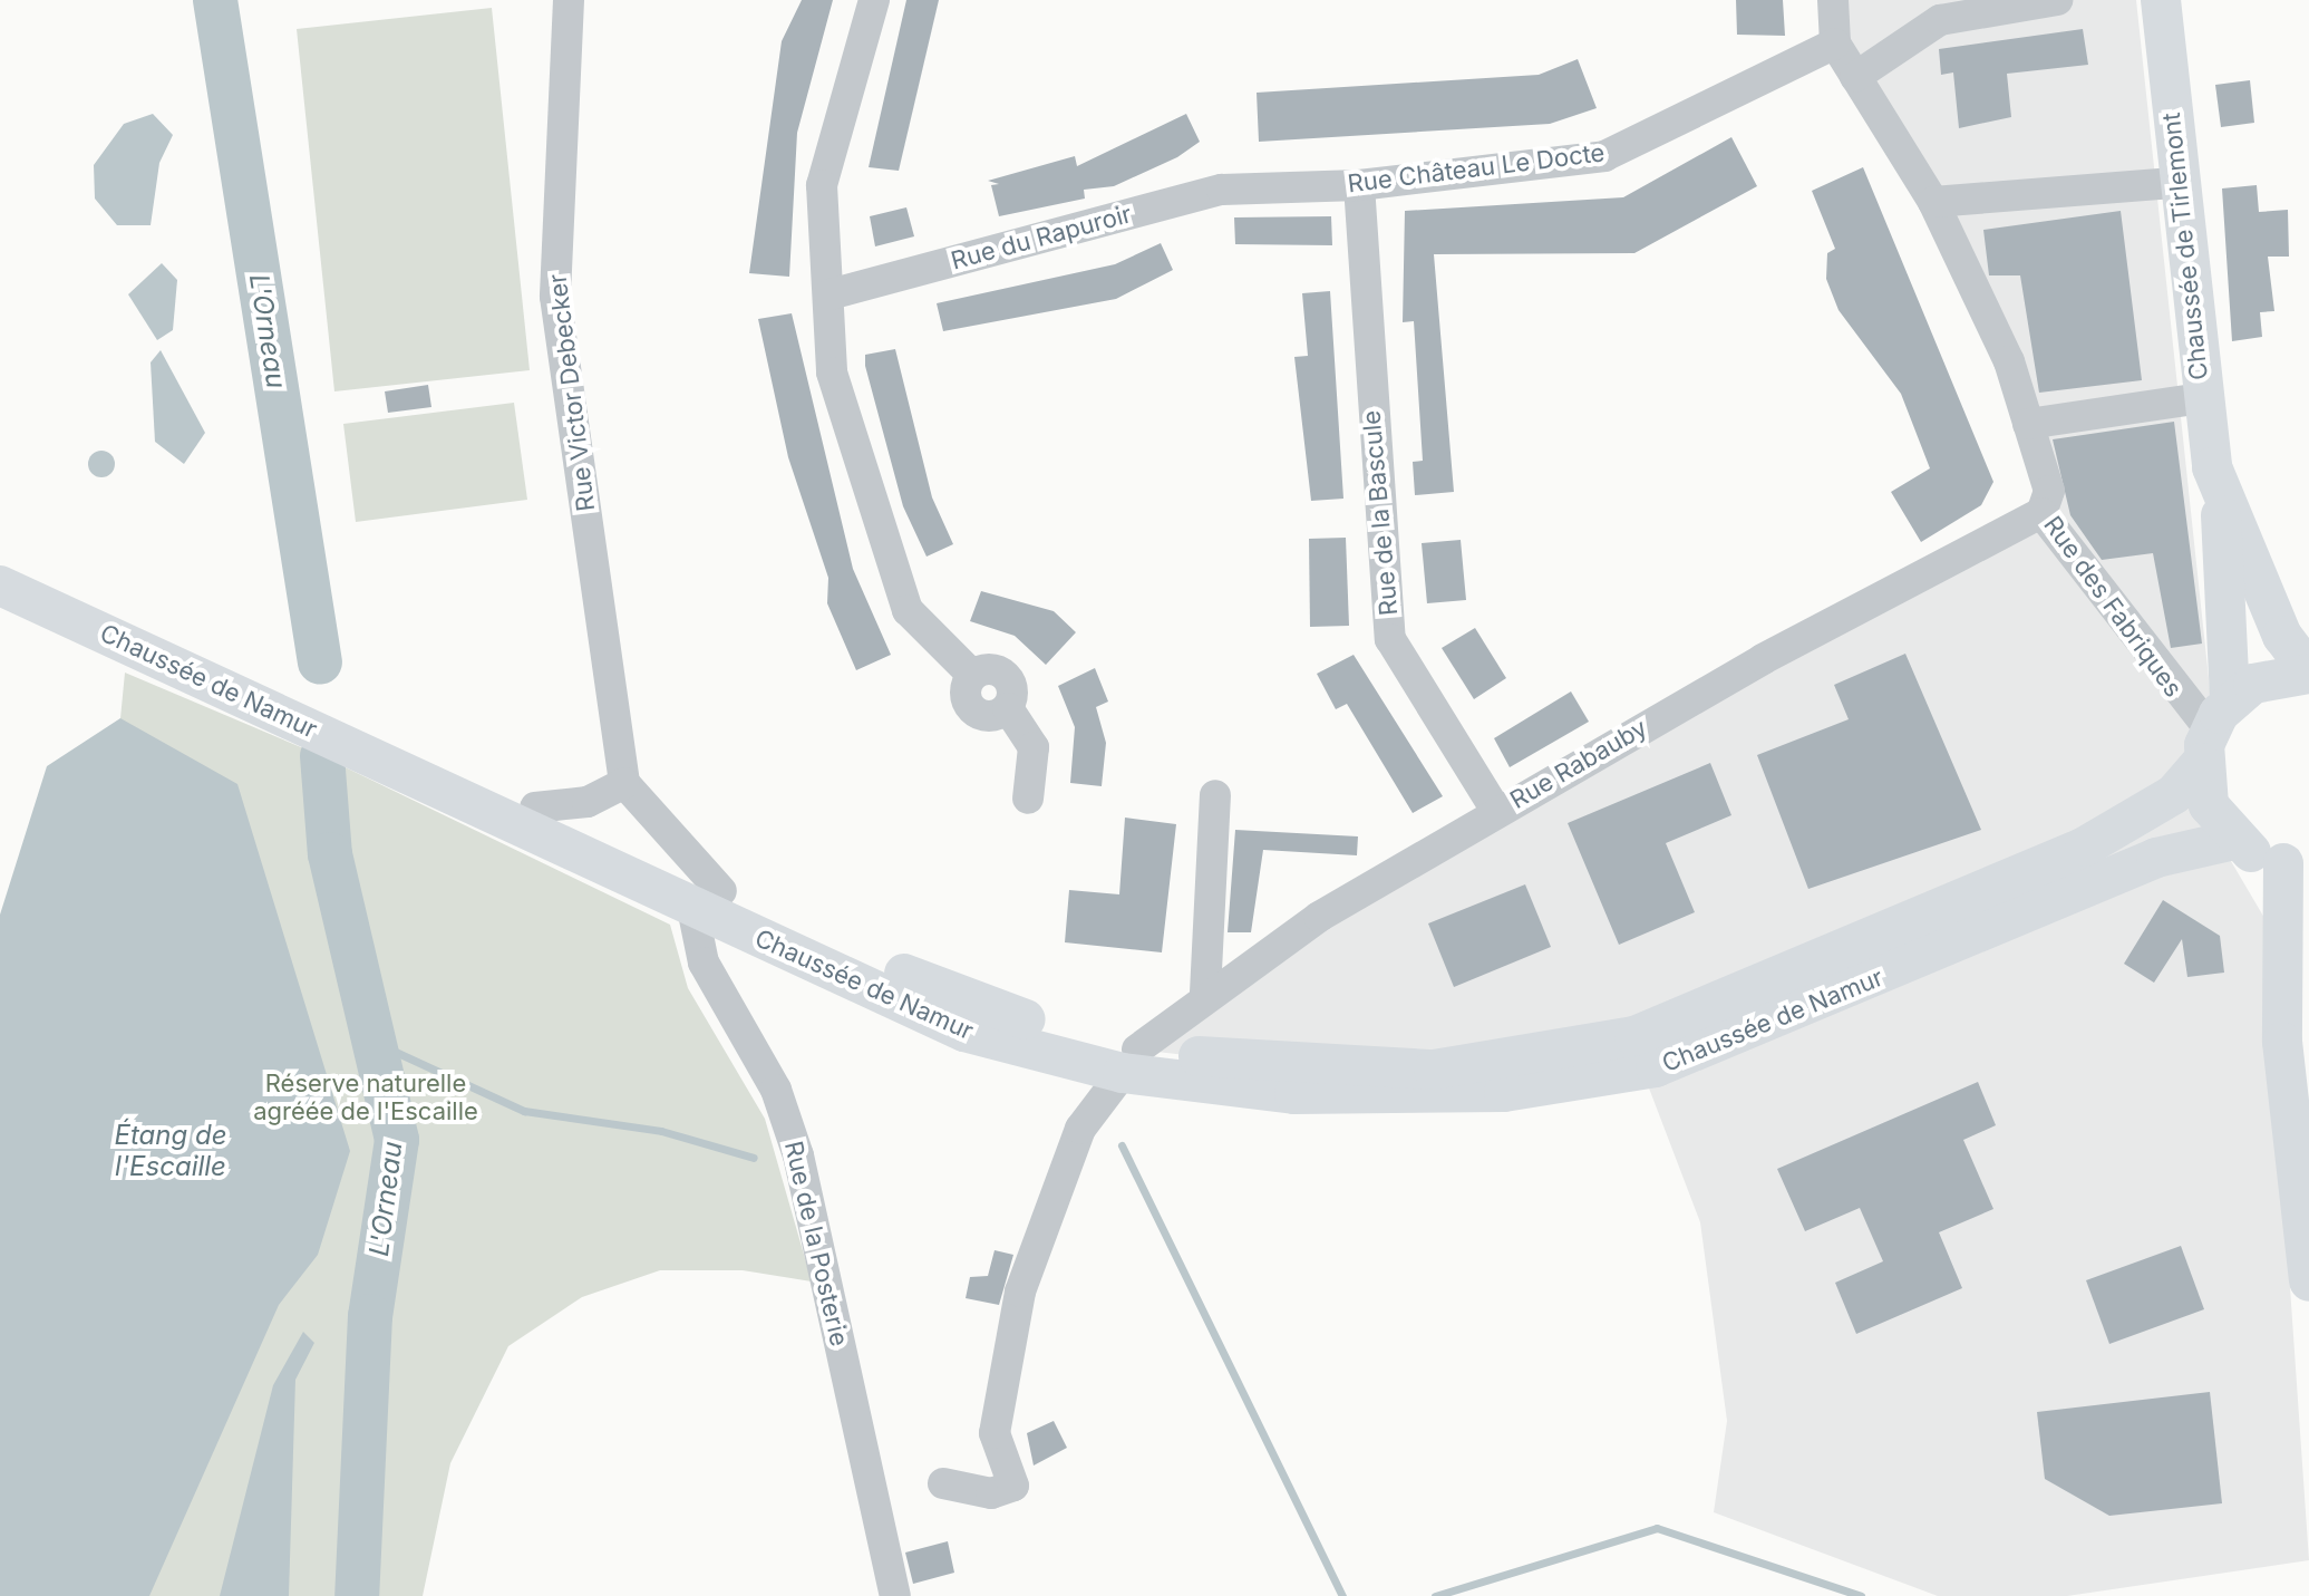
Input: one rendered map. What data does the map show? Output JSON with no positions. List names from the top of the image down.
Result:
{
  "streets": {
    "main road": ["Chaussée de Tirlemont", "Chaussée de Namur"],
    "street": [
      "Rue Château Le Docte",
      "Rue du Rapuroir",
      "Rue Victor Debecker",
      "Rue de la Bascule",
      "Rue des Fabriques",
      "Rue Rabauby",
      "Rue de la Posterie"
    ]
  },
  "crossings": [
    ["Rue Château Le Docte", "Rue du Rapuroir"],
    ["Rue Château Le Docte", "Rue de la Bascule"],
    ["Rue Château Le Docte", "Rue des Fabriques"],
    ["Chaussée de Tirlemont", "Rue des Fabriques"],
    ["Chaussée de Tirlemont", "Chaussée de Namur"],
    ["Rue de la Bascule", "Rue Rabauby"],
    ["Rue des Fabriques", "Chaussée de Namur"],
    ["Rue des Fabriques", "Rue Rabauby"],
    ["Chaussée de Namur", "Rue Rabauby"],
    ["Chaussée de Namur", "Rue de la Posterie"]
  ],
  "water": ["L'Orneau", "Étang de l'Escaille"],
  "parks": ["Réserve naturelle agréée de l'Escaille"]
}
